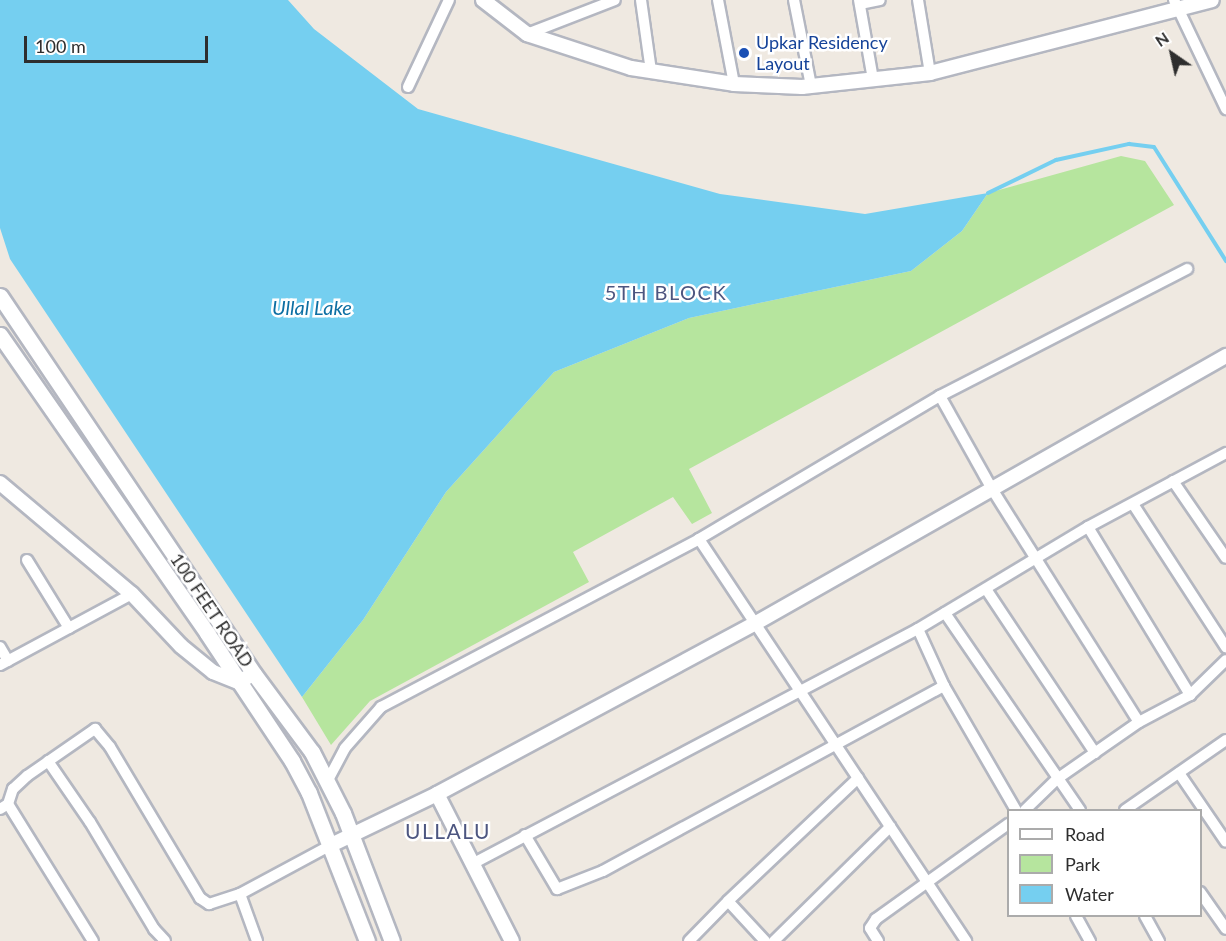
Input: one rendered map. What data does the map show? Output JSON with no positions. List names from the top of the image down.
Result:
{
  "streets": {
    "main road": ["100 FEET ROAD"]
  },
  "districts": ["5TH BLOCK", "ULLALU"],
  "water": ["Ullal Lake"],
  "places": ["Upkar Residency Layout"],
  "legend": ["Road", "Park", "Water"],
  "scale_bar": "100 m",
  "north": "top left"
}
